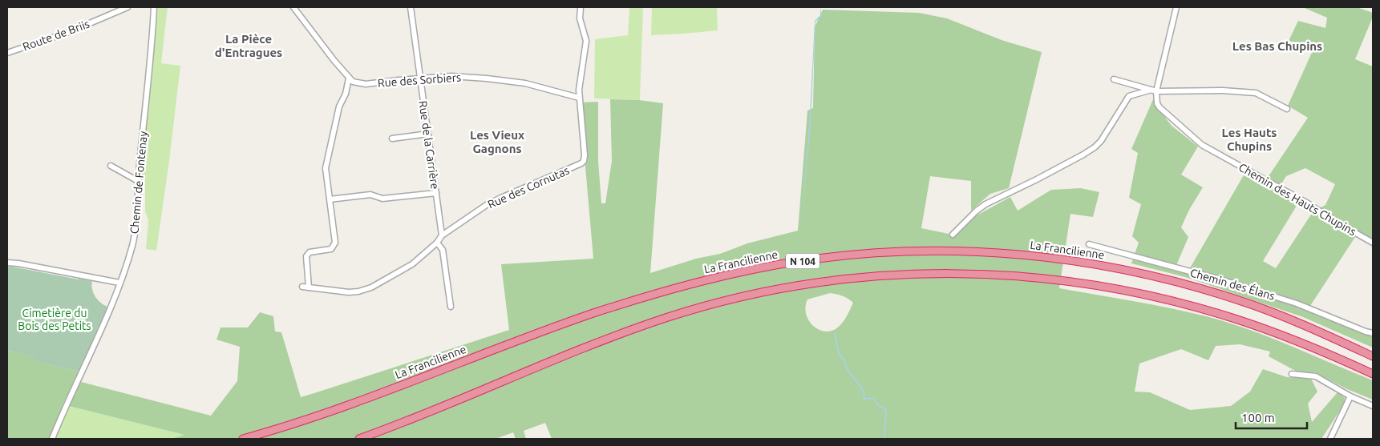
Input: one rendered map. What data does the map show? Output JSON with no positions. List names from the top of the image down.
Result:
{
  "streets": {
    "highway": ["La Francilienne", "N 104"],
    "street": [
      "Route de Briis",
      "Rue des Sorbiers",
      "Rue de la Carrière",
      "Chemin de Fontenay",
      "Rue des Cornutas",
      "Chemin des Hauts Chupins",
      "Chemin des Élans"
    ]
  },
  "crossings": [
    ["Rue des Sorbiers", "Rue de la Carrière"],
    ["Rue des Sorbiers", "Rue des Cornutas"],
    ["Rue de la Carrière", "Rue des Cornutas"]
  ],
  "districts": [
    "La Pièce d'Entragues",
    "Les Bas Chupins",
    "Les Hauts Chupins",
    "Les Vieux Gagnons"
  ],
  "parks": ["Cimetière du Bois des Petits"],
  "scale_bar": "100 m"
}
